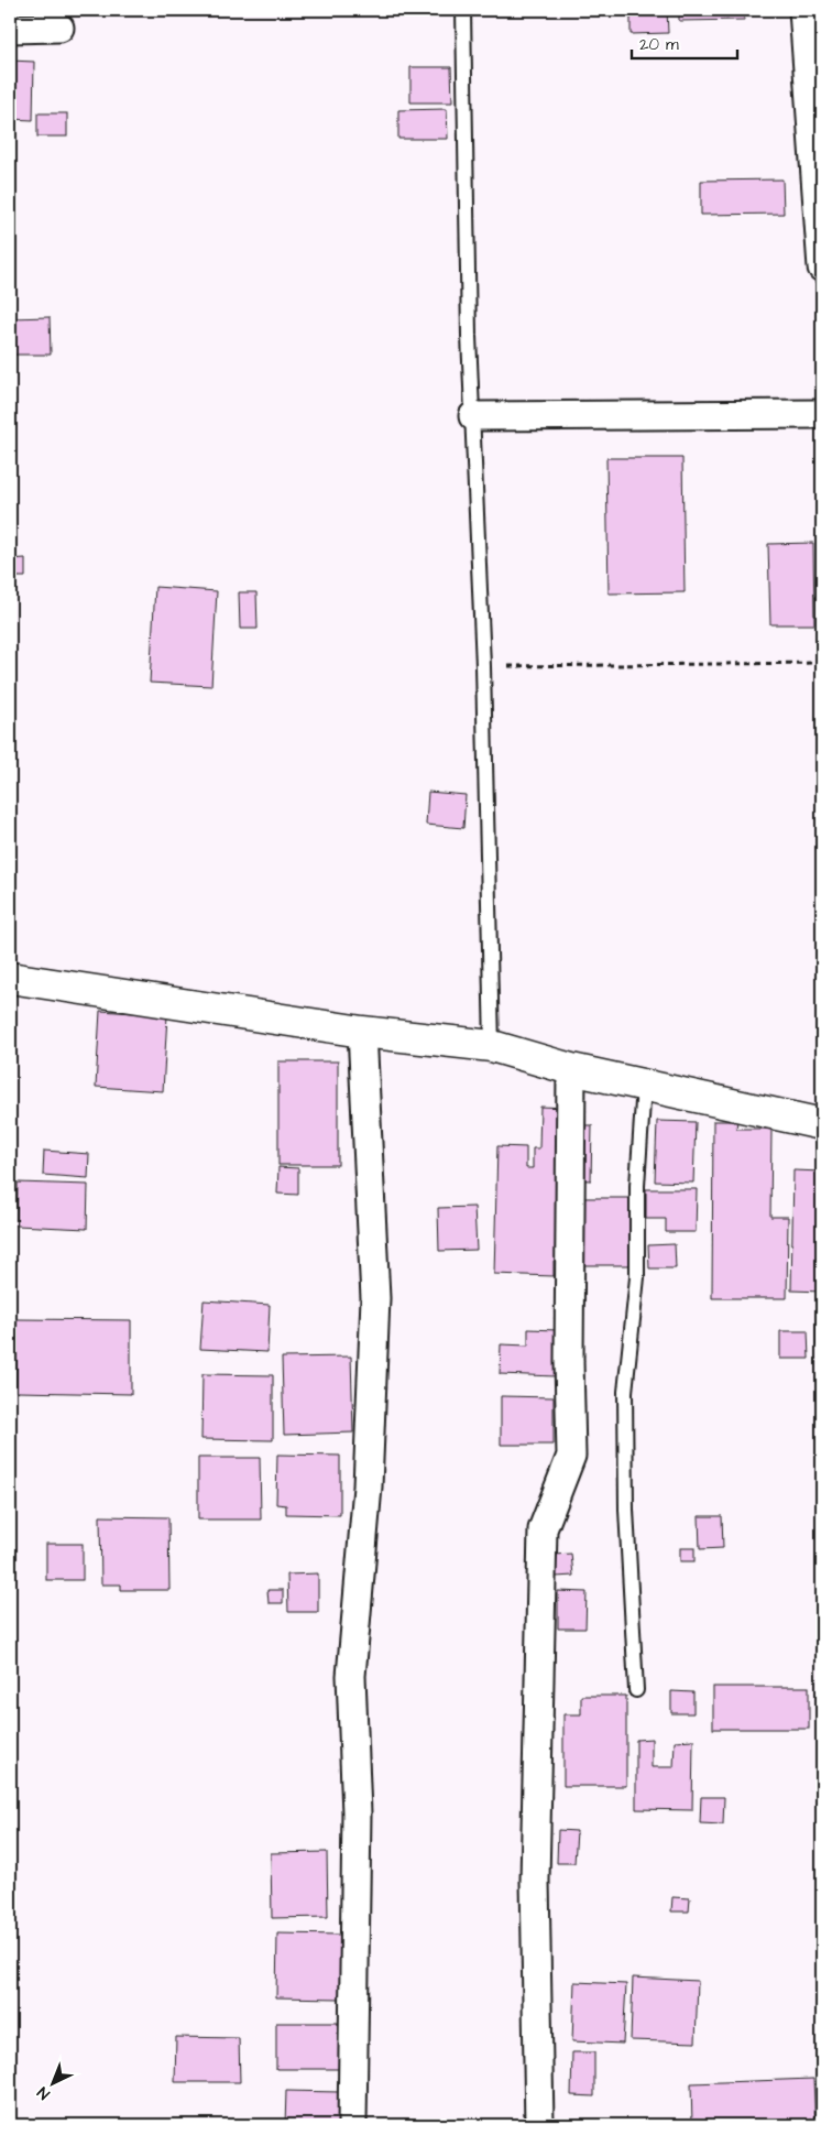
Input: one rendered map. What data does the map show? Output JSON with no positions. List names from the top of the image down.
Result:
{
  "scale_bar": "20 m",
  "north": "bottom left"
}
